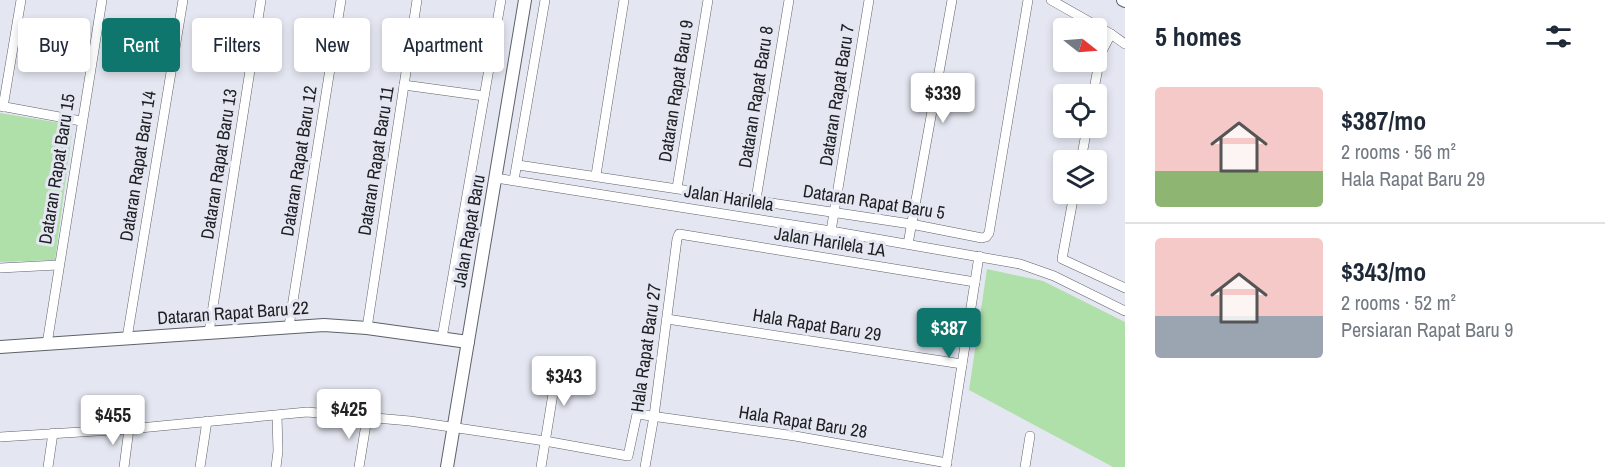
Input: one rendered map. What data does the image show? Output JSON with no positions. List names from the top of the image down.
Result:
{
  "streets": {
    "street": [
      "Dataran Rapat Baru 9",
      "Dataran Rapat Baru 7",
      "Dataran Rapat Baru 8",
      "Dataran Rapat Baru 12",
      "Dataran Rapat Baru 11",
      "Dataran Rapat Baru 13",
      "Dataran Rapat Baru 14",
      "Dataran Rapat Baru 15",
      "Jalan Harilela",
      "Dataran Rapat Baru 5",
      "Jalan Rapat Baru",
      "Jalan Harilela 1A",
      "Dataran Rapat Baru 22",
      "Hala Rapat Baru 29",
      "Hala Rapat Baru 27",
      "Hala Rapat Baru 28"
    ]
  },
  "crossings": [
    ["Dataran Rapat Baru 9", "Dataran Rapat Baru 5"],
    ["Dataran Rapat Baru 7", "Jalan Harilela"],
    ["Dataran Rapat Baru 7", "Dataran Rapat Baru 5"],
    ["Dataran Rapat Baru 8", "Dataran Rapat Baru 5"],
    ["Dataran Rapat Baru 12", "Dataran Rapat Baru 22"],
    ["Dataran Rapat Baru 11", "Dataran Rapat Baru 22"],
    ["Dataran Rapat Baru 13", "Dataran Rapat Baru 22"],
    ["Dataran Rapat Baru 14", "Dataran Rapat Baru 22"],
    ["Dataran Rapat Baru 15", "Dataran Rapat Baru 22"],
    ["Jalan Harilela", "Jalan Rapat Baru"],
    ["Dataran Rapat Baru 5", "Jalan Rapat Baru"],
    ["Jalan Rapat Baru", "Dataran Rapat Baru 22"],
    ["Jalan Harilela 1A", "Hala Rapat Baru 27"],
    ["Hala Rapat Baru 29", "Hala Rapat Baru 27"],
    ["Hala Rapat Baru 27", "Hala Rapat Baru 28"]
  ],
  "north": "right",
  "page": {
    "heading": "5 homes",
    "chip": [
      "Buy",
      "Rent",
      "Filters",
      "New",
      "Apartment"
    ],
    "list": [
      {
        "name": "$387/mo",
        "note": "2 rooms · 56 m² · Hala Rapat Baru 29"
      },
      {
        "name": "$343/mo",
        "note": "2 rooms · 52 m² · Persiaran Rapat Baru 9"
      }
    ],
    "price": [
      "$339",
      "$387",
      "$343",
      "$425",
      "$455"
    ]
  }
}
